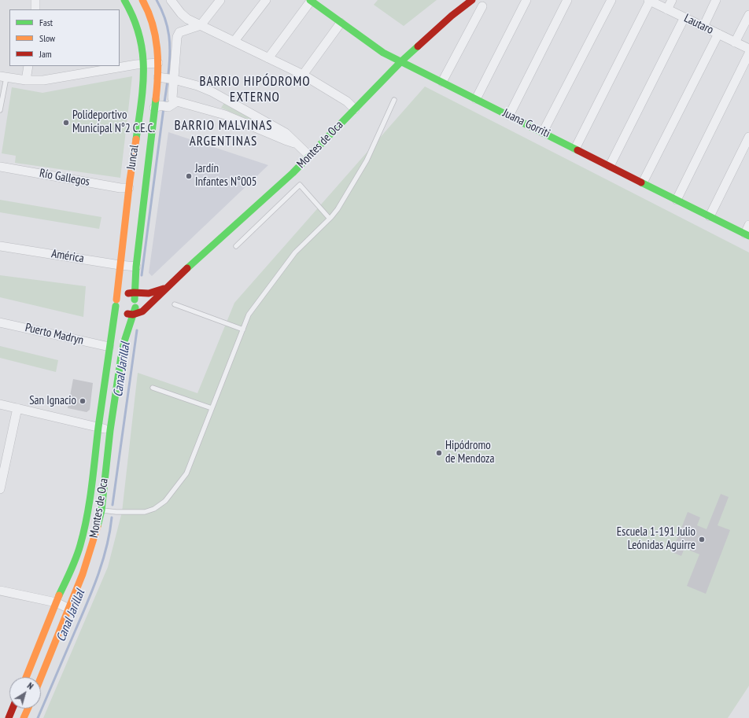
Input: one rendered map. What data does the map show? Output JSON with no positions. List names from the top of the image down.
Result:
{
  "streets": {
    "main road": ["Juana Gorriti", "Montes de Oca", "Juncal"],
    "street": [
      "Lautaro",
      "Río Gallegos",
      "América",
      "Puerto Madryn"
    ]
  },
  "crossings": [
    ["Juana Gorriti", "Montes de Oca"],
    ["Montes de Oca", "Juncal"],
    ["Montes de Oca", "Puerto Madryn"],
    ["Juncal", "Río Gallegos"],
    ["Juncal", "América"]
  ],
  "districts": ["BARRIO HIPÓDROMO EXTERNO", "BARRIO MALVINAS ARGENTINAS"],
  "water": ["Canal Jarillal"],
  "places": [
    "Polideportivo Municipal N°2 C.E.C.",
    "Jardín Infantes N°005",
    "San Ignacio",
    "Hipódromo de Mendoza",
    "Escuela 1-191 Julio Leónidas Aguirre"
  ],
  "legend": ["Fast", "Slow", "Jam"],
  "north": "top right"
}
